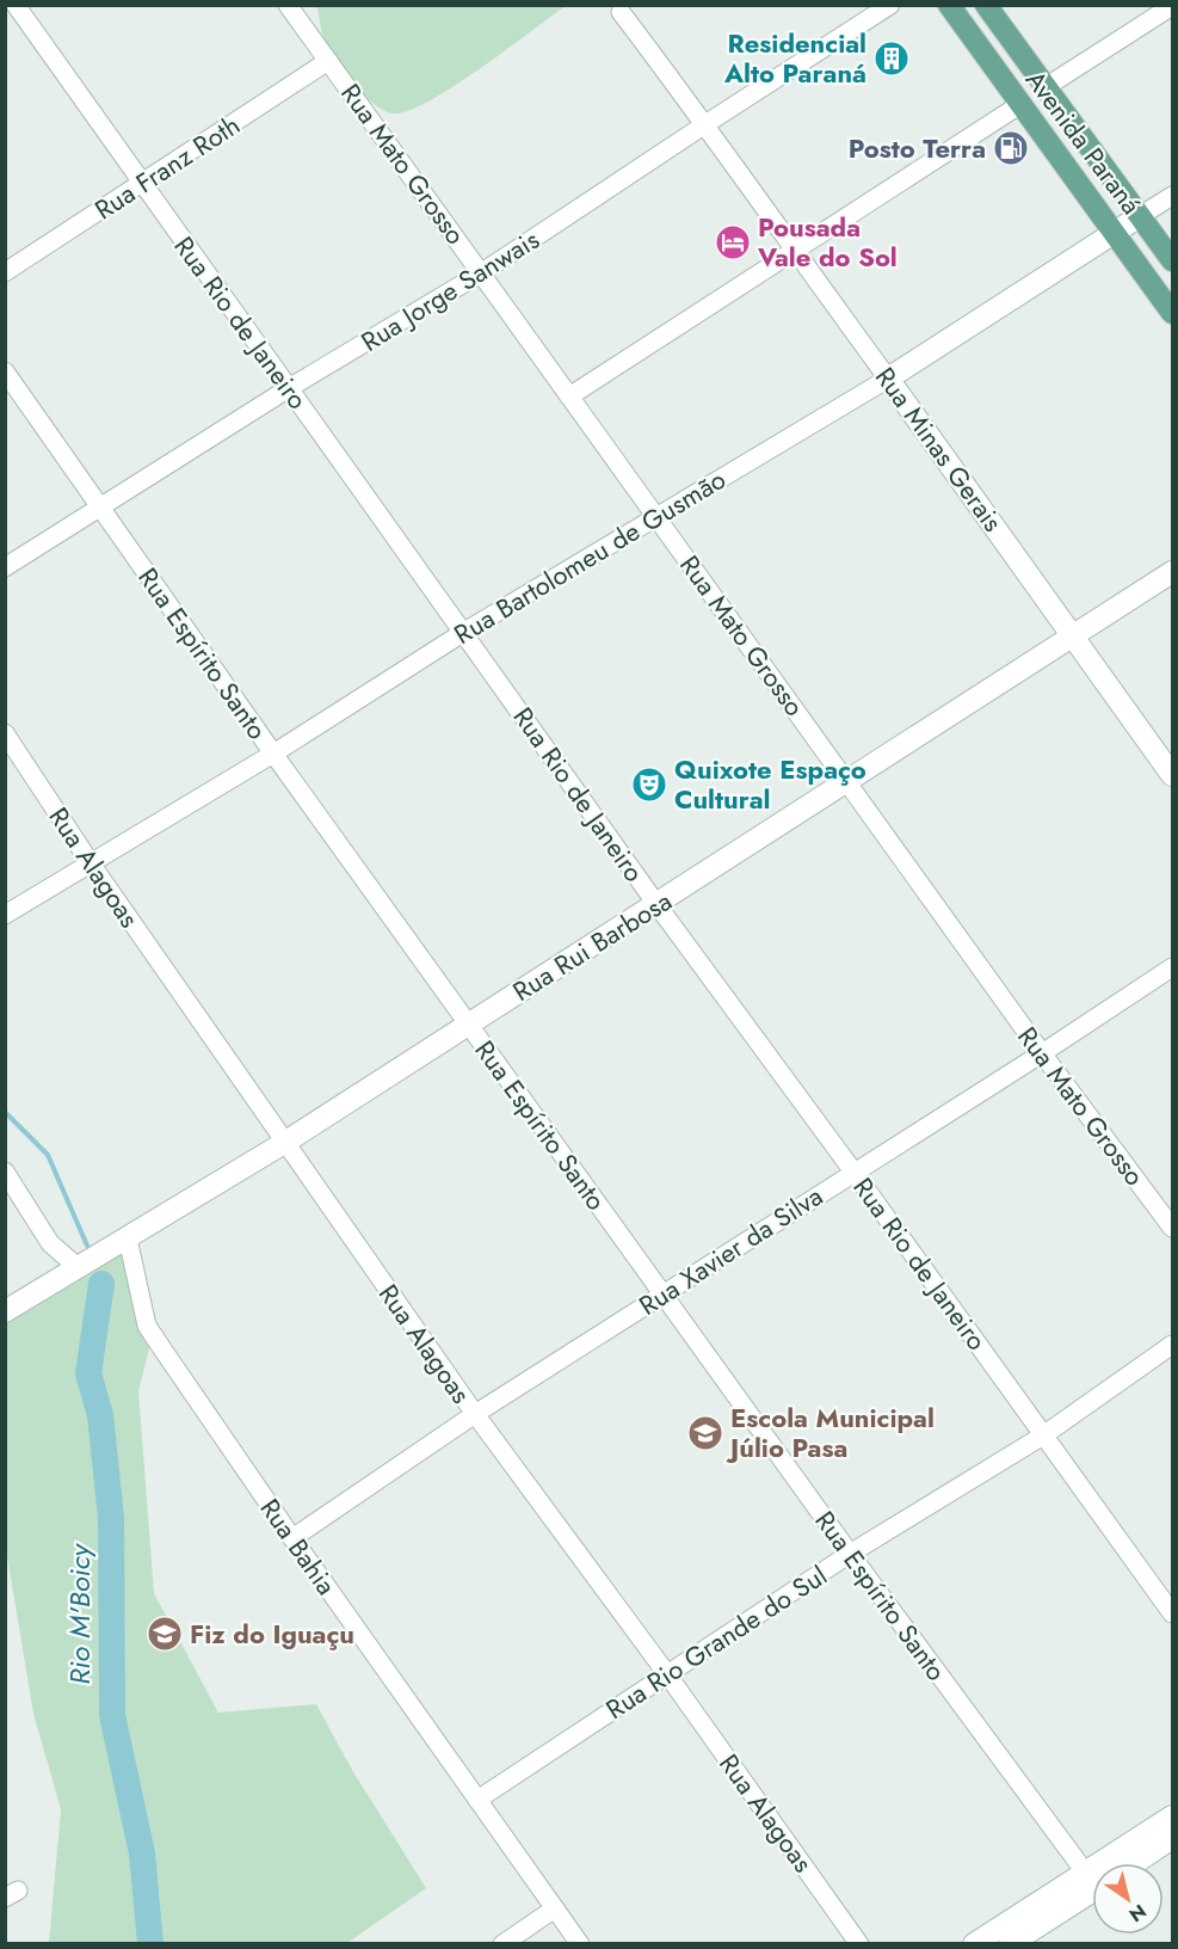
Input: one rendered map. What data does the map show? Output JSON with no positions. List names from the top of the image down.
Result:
{
  "streets": {
    "main road": ["Avenida Paraná"],
    "street": [
      "Rua Mato Grosso",
      "Rua Franz Roth",
      "Rua Jorge Sanwais",
      "Rua Rio de Janeiro",
      "Rua Minas Gerais",
      "Rua Bartolomeu de Gusmão",
      "Rua Espírito Santo",
      "Rua Alagoas",
      "Rua Rui Barbosa",
      "Rua Xavier da Silva",
      "Rua Bahia",
      "Rua Rio Grande do Sul"
    ]
  },
  "crossings": [
    ["Avenida Paraná", "Rua Bartolomeu de Gusmão"],
    ["Rua Mato Grosso", "Rua Franz Roth"],
    ["Rua Mato Grosso", "Rua Jorge Sanwais"],
    ["Rua Mato Grosso", "Rua Bartolomeu de Gusmão"],
    ["Rua Mato Grosso", "Rua Rui Barbosa"],
    ["Rua Mato Grosso", "Rua Xavier da Silva"],
    ["Rua Franz Roth", "Rua Rio de Janeiro"],
    ["Rua Jorge Sanwais", "Rua Rio de Janeiro"],
    ["Rua Jorge Sanwais", "Rua Minas Gerais"],
    ["Rua Jorge Sanwais", "Rua Espírito Santo"],
    ["Rua Rio de Janeiro", "Rua Bartolomeu de Gusmão"],
    ["Rua Rio de Janeiro", "Rua Rui Barbosa"],
    ["Rua Rio de Janeiro", "Rua Xavier da Silva"],
    ["Rua Rio de Janeiro", "Rua Rio Grande do Sul"],
    ["Rua Minas Gerais", "Rua Bartolomeu de Gusmão"],
    ["Rua Minas Gerais", "Rua Rui Barbosa"],
    ["Rua Bartolomeu de Gusmão", "Rua Espírito Santo"],
    ["Rua Bartolomeu de Gusmão", "Rua Alagoas"],
    ["Rua Espírito Santo", "Rua Rui Barbosa"],
    ["Rua Espírito Santo", "Rua Xavier da Silva"],
    ["Rua Espírito Santo", "Rua Rio Grande do Sul"],
    ["Rua Alagoas", "Rua Rui Barbosa"],
    ["Rua Alagoas", "Rua Xavier da Silva"],
    ["Rua Alagoas", "Rua Rio Grande do Sul"],
    ["Rua Rui Barbosa", "Rua Bahia"],
    ["Rua Xavier da Silva", "Rua Bahia"],
    ["Rua Bahia", "Rua Rio Grande do Sul"]
  ],
  "water": ["Rio M'Boicy"],
  "places": {
    "building": ["Residencial Alto Paraná"],
    "fuel station": ["Posto Terra"],
    "hotel": ["Pousada Vale do Sol"],
    "theatre": ["Quixote Espaço Cultural"],
    "school or university": ["Escola Municipal Júlio Pasa", "Fiz do Iguaçu"]
  },
  "north": "bottom right"
}
